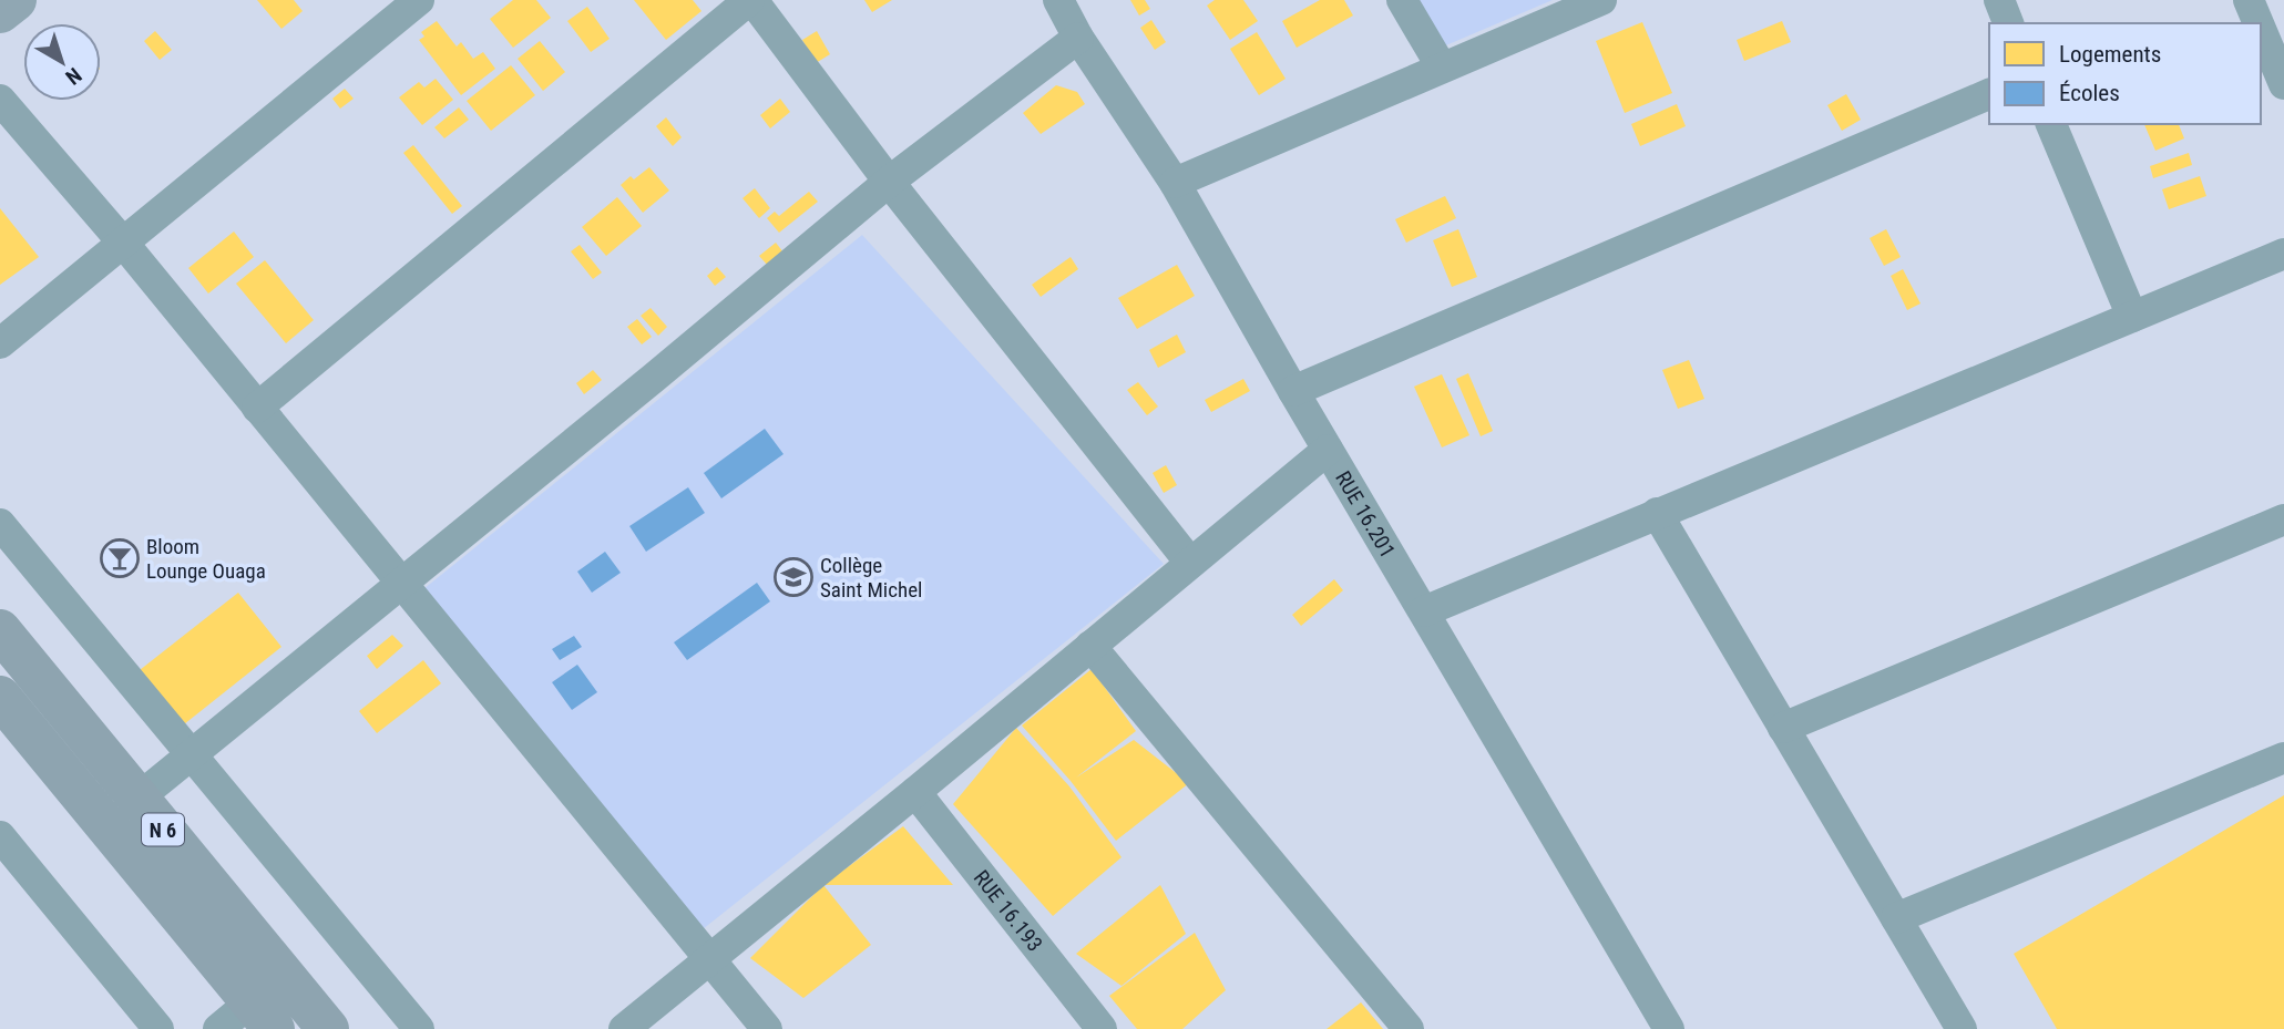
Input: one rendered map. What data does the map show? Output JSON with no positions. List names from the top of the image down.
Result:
{
  "streets": {
    "main road": ["N 6"],
    "street": ["RUE 16.201", "RUE 16.193"]
  },
  "places": {
    "bar": ["Bloom Lounge Ouaga"],
    "school or university": ["Collège Saint Michel"]
  },
  "legend": ["Logements", "Écoles"],
  "north": "bottom right"
}
